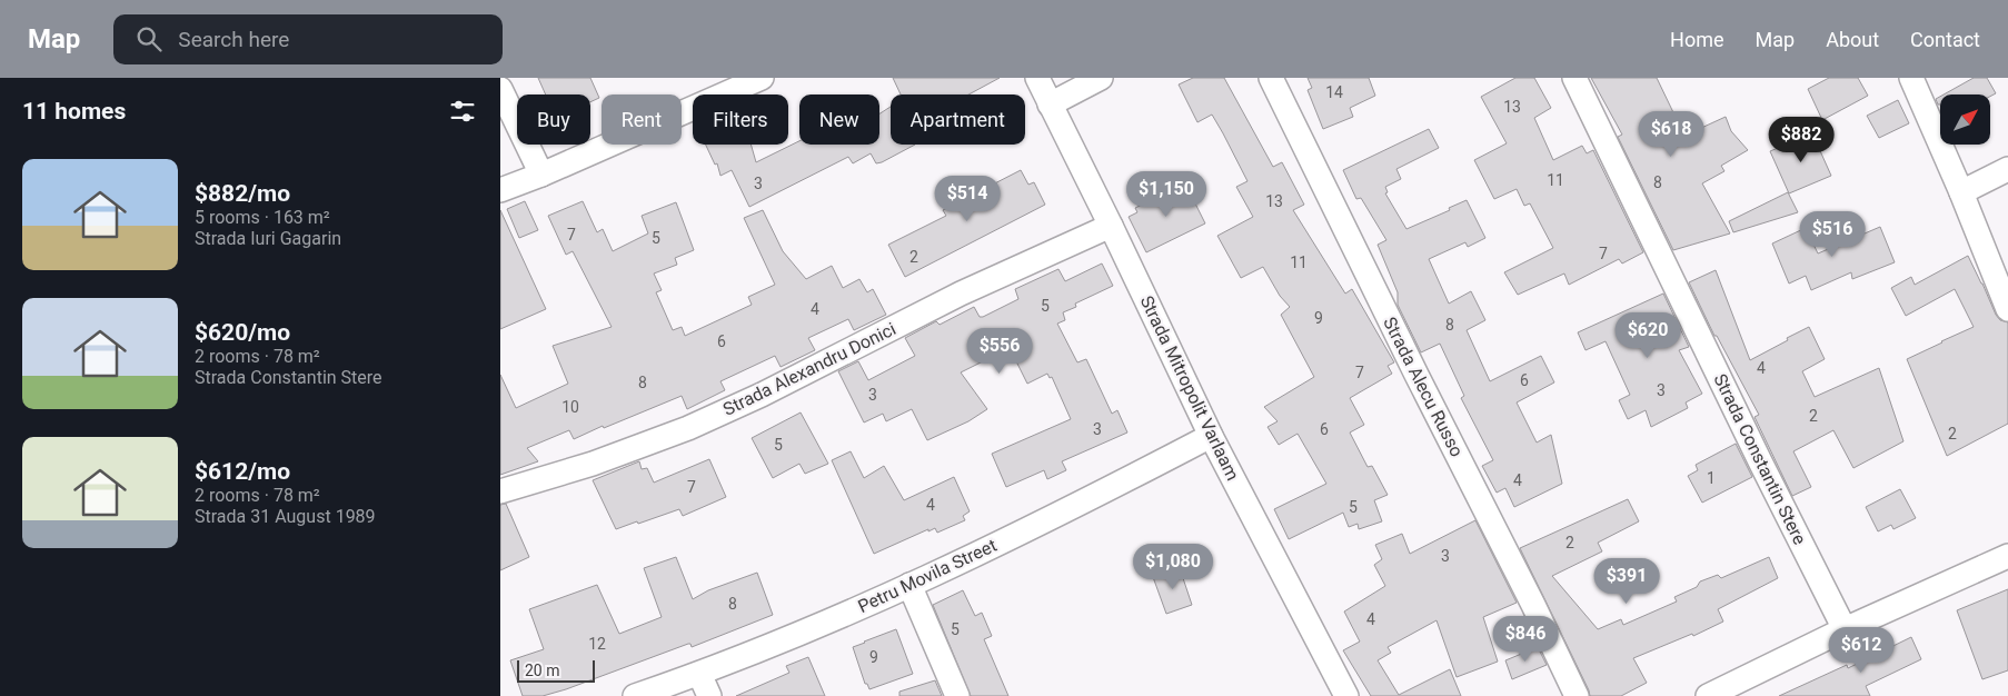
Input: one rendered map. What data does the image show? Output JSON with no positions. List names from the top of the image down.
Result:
{
  "streets": {
    "street": [
      "Strada Alexandru Donici",
      "Strada Alecu Russo",
      "Strada Mitropolit Varlaam",
      "Strada Constantin Stere",
      "Petru Movila Street"
    ]
  },
  "crossings": [
    ["Strada Alexandru Donici", "Strada Mitropolit Varlaam"],
    ["Strada Mitropolit Varlaam", "Petru Movila Street"]
  ],
  "house_numbers": [
    "14",
    "13",
    "11",
    "8",
    "3",
    "13",
    "7",
    "5",
    "7",
    "2",
    "11",
    "5",
    "4",
    "9",
    "8",
    "6",
    "4",
    "7",
    "6",
    "8",
    "3",
    "3",
    "10",
    "2",
    "3",
    "6",
    "2",
    "5",
    "1",
    "4",
    "7",
    "4",
    "5",
    "2",
    "3",
    "8",
    "4",
    "5",
    "12",
    "9"
  ],
  "scale_bar": "20 m",
  "north": "top right",
  "page": {
    "header": "Map",
    "search": "Search here",
    "nav": [
      "Home",
      "Map",
      "About",
      "Contact"
    ],
    "heading": "11 homes",
    "chip": [
      "Buy",
      "Rent",
      "Filters",
      "New",
      "Apartment"
    ],
    "price": [
      "$618",
      "$882",
      "$1,150",
      "$514",
      "$516",
      "$620",
      "$556",
      "$1,080",
      "$391",
      "$846",
      "$612"
    ],
    "list": [
      {
        "name": "$882/mo",
        "note": "5 rooms · 163 m² · Strada Iuri Gagarin"
      },
      {
        "name": "$620/mo",
        "note": "2 rooms · 78 m² · Strada Constantin Stere"
      },
      {
        "name": "$612/mo",
        "note": "2 rooms · 78 m² · Strada 31 August 1989"
      }
    ],
    "scale": "20 m"
  }
}
